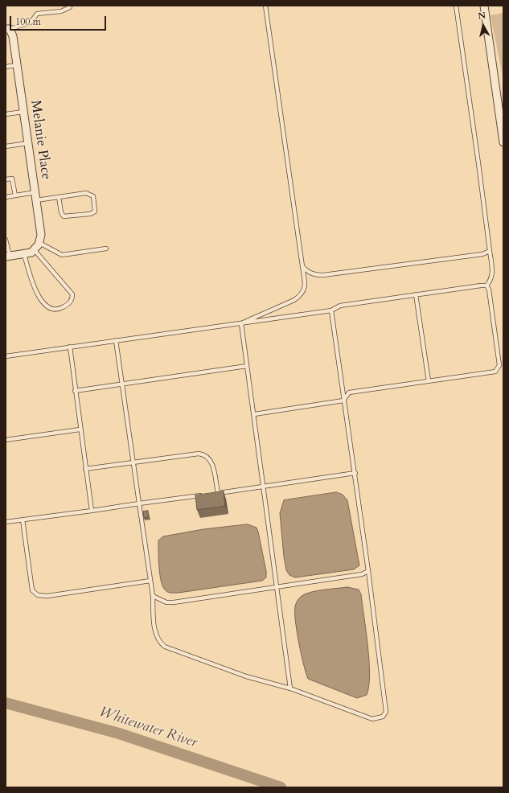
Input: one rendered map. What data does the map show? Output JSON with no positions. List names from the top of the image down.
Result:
{
  "streets": {
    "street": ["Melanie Place"]
  },
  "water": ["Whitewater River"],
  "scale_bar": "100 m",
  "north": "top"
}
